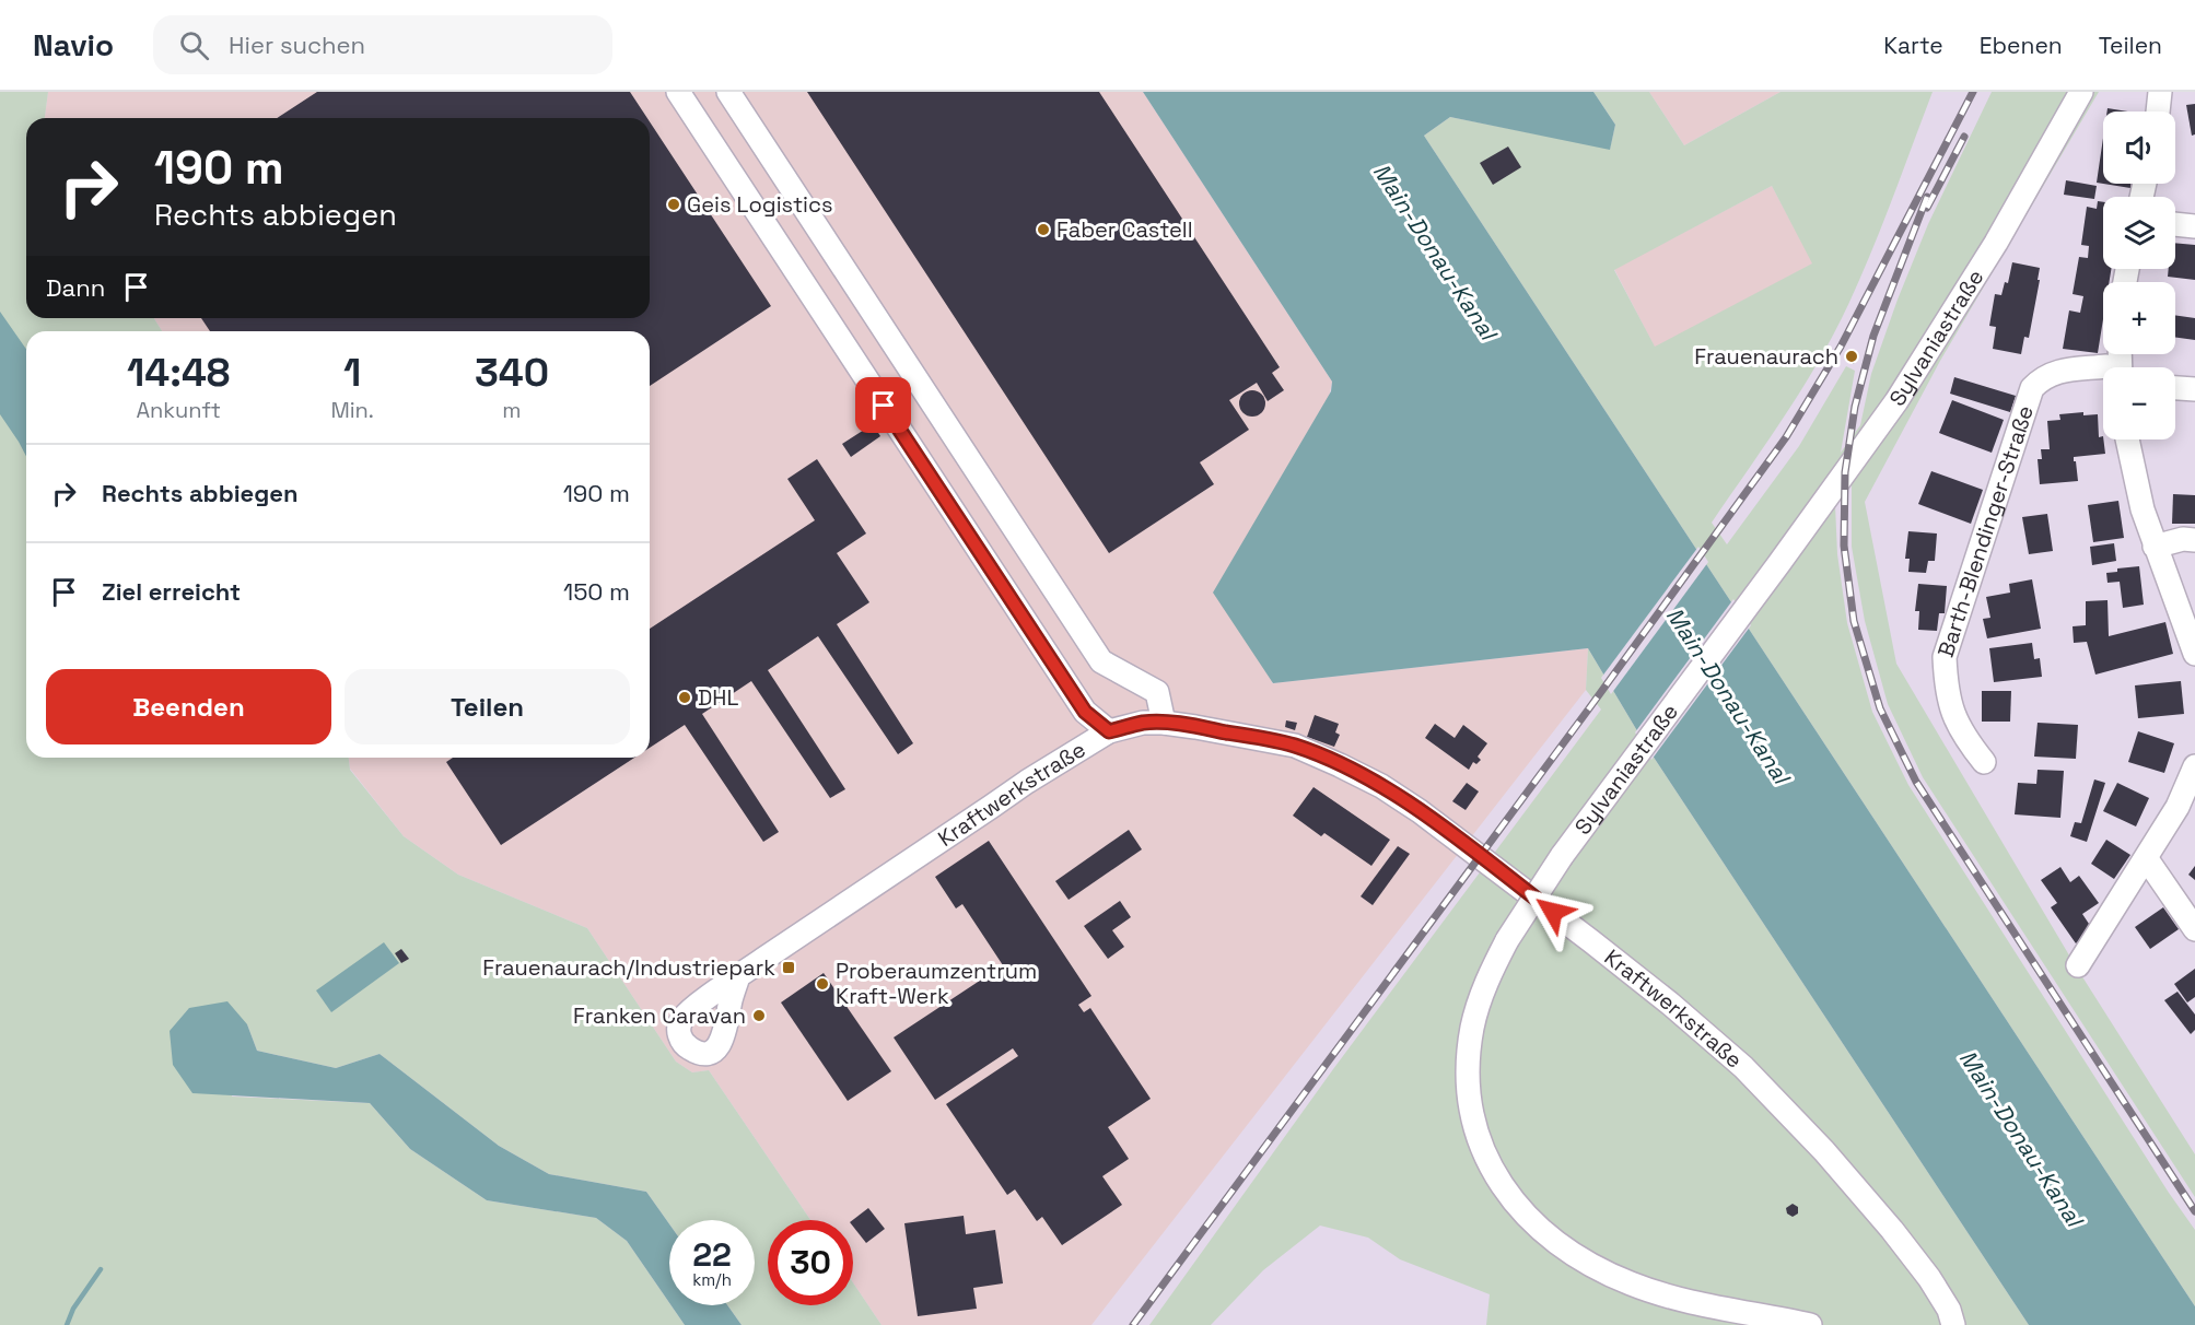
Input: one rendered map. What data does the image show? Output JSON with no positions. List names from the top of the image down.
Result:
{
  "streets": {
    "street": ["Sylvaniastraße", "Barth-Blendinger-Straße", "Kraftwerkstraße"]
  },
  "water": ["Main-Donau-Kanal"],
  "places": {
    "other": [
      "Geis Logistics",
      "Faber Castell",
      "Frauenaurach",
      "DHL",
      "Proberaumzentrum Kraft-Werk",
      "Franken Caravan"
    ],
    "transit": ["Frauenaurach/Industriepark"]
  },
  "page": {
    "header": "Navio",
    "search": "Hier suchen",
    "nav": ["Karte", "Ebenen", "Teilen"],
    "map_buttons": ["+", "−"],
    "turn": ["190 m", "Rechts abbiegen"],
    "then": "Dann",
    "eta": [
      "14:48",
      "Ankunft",
      "1",
      "Min.",
      "340",
      "m"
    ],
    "list": [
      {
        "name": "Rechts abbiegen",
        "value": "190 m"
      },
      {
        "name": "Ziel erreicht",
        "value": "150 m"
      }
    ],
    "buttons": ["Beenden", "Teilen"],
    "speed": "22 km/h",
    "limit": "30"
  }
}
